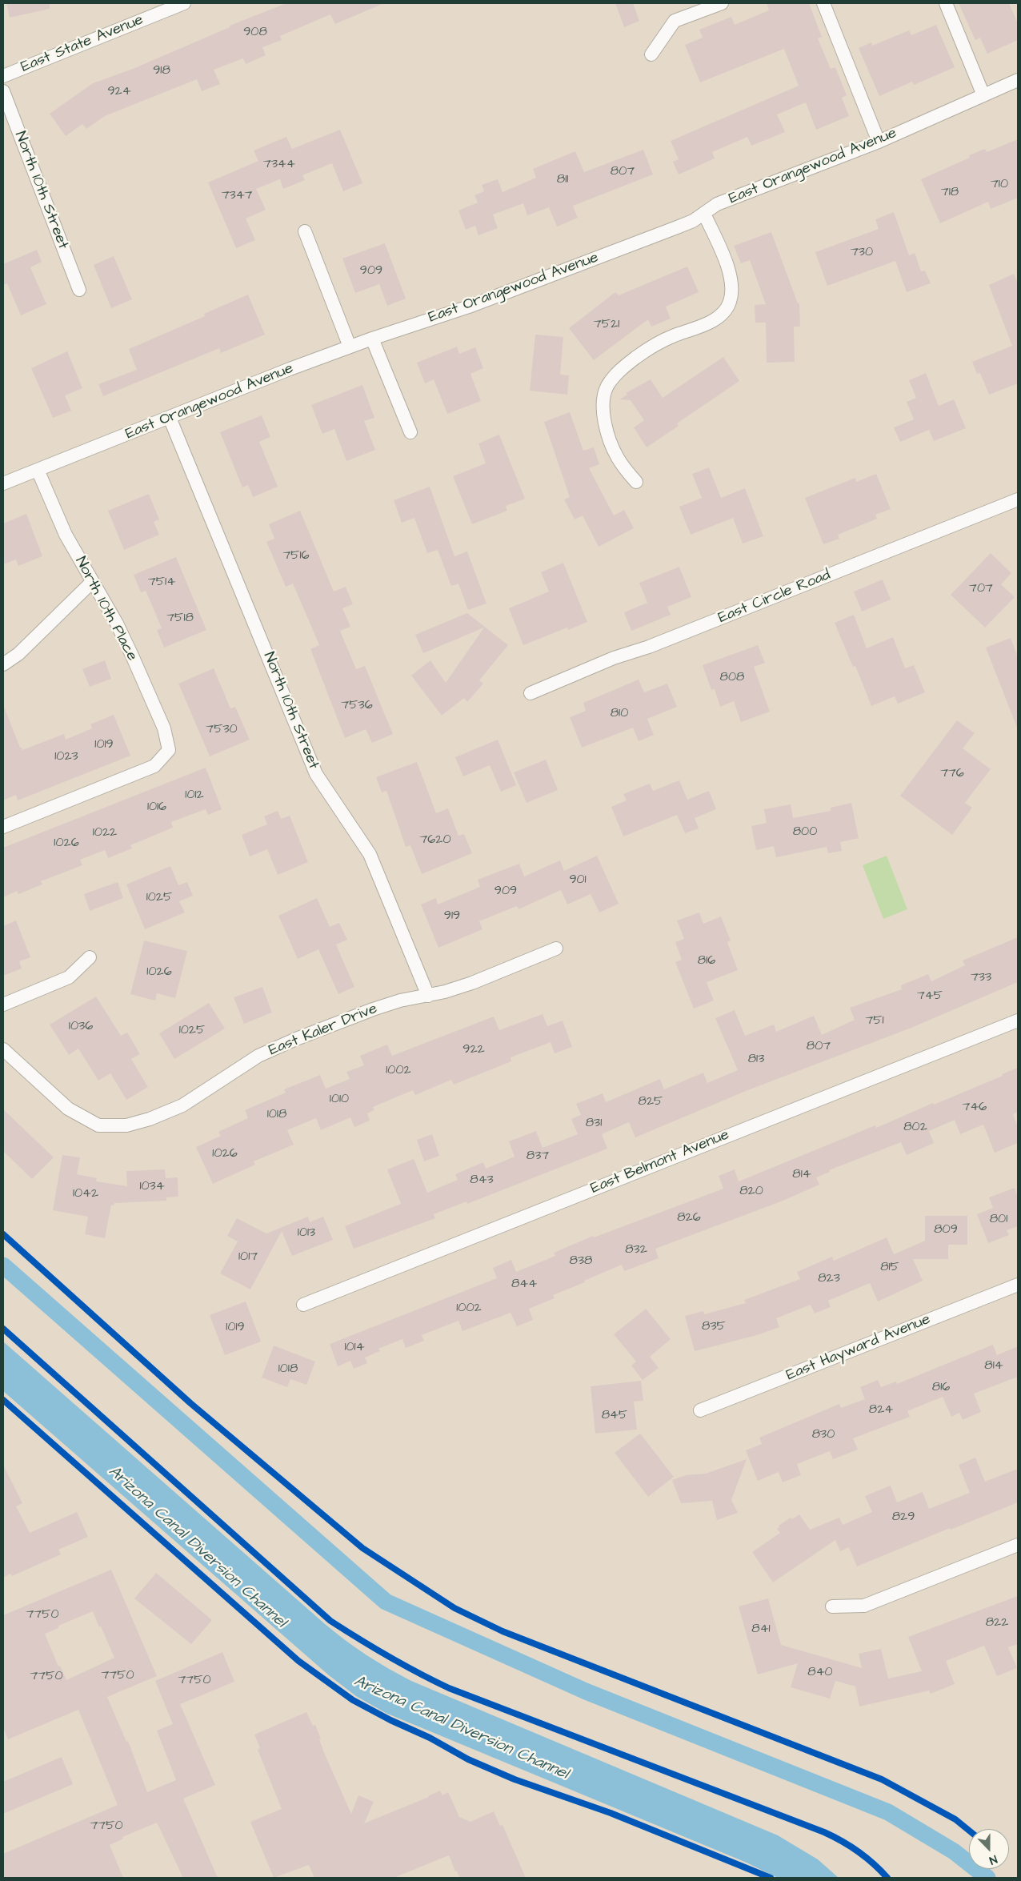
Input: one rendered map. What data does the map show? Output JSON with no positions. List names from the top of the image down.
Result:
{
  "streets": {
    "street": [
      "East State Avenue",
      "East Orangewood Avenue",
      "North 10th Street",
      "East Circle Road",
      "North 10th Place",
      "East Kaler Drive",
      "East Belmont Avenue",
      "East Hayward Avenue"
    ]
  },
  "crossings": [
    ["East Orangewood Avenue", "North 10th Street"],
    ["East Orangewood Avenue", "North 10th Place"],
    ["North 10th Street", "East Kaler Drive"]
  ],
  "water": ["Arizona Canal Diversion Channel"],
  "house_numbers": [
    "908",
    "918",
    "924",
    "7344",
    "807",
    "811",
    "710",
    "718",
    "7347",
    "730",
    "909",
    "7521",
    "7516",
    "7514",
    "707",
    "7518",
    "808",
    "7536",
    "810",
    "7530",
    "1019",
    "1023",
    "776",
    "1012",
    "1016",
    "800",
    "1022",
    "7620",
    "1026",
    "901",
    "909",
    "1025",
    "919",
    "816",
    "1026",
    "733",
    "745",
    "751",
    "1036",
    "1025",
    "807",
    "922",
    "813",
    "1002",
    "1010",
    "825",
    "746",
    "1018",
    "831",
    "802",
    "1026",
    "837",
    "814",
    "843",
    "1034",
    "820",
    "1042",
    "826",
    "801",
    "809",
    "1013",
    "832",
    "1017",
    "838",
    "815",
    "823",
    "844",
    "1002",
    "835",
    "1019",
    "1014",
    "814",
    "1018",
    "816",
    "824",
    "845",
    "830",
    "829",
    "7750",
    "822",
    "841",
    "840",
    "7750",
    "7750",
    "7750",
    "7750"
  ],
  "north": "bottom"
}
